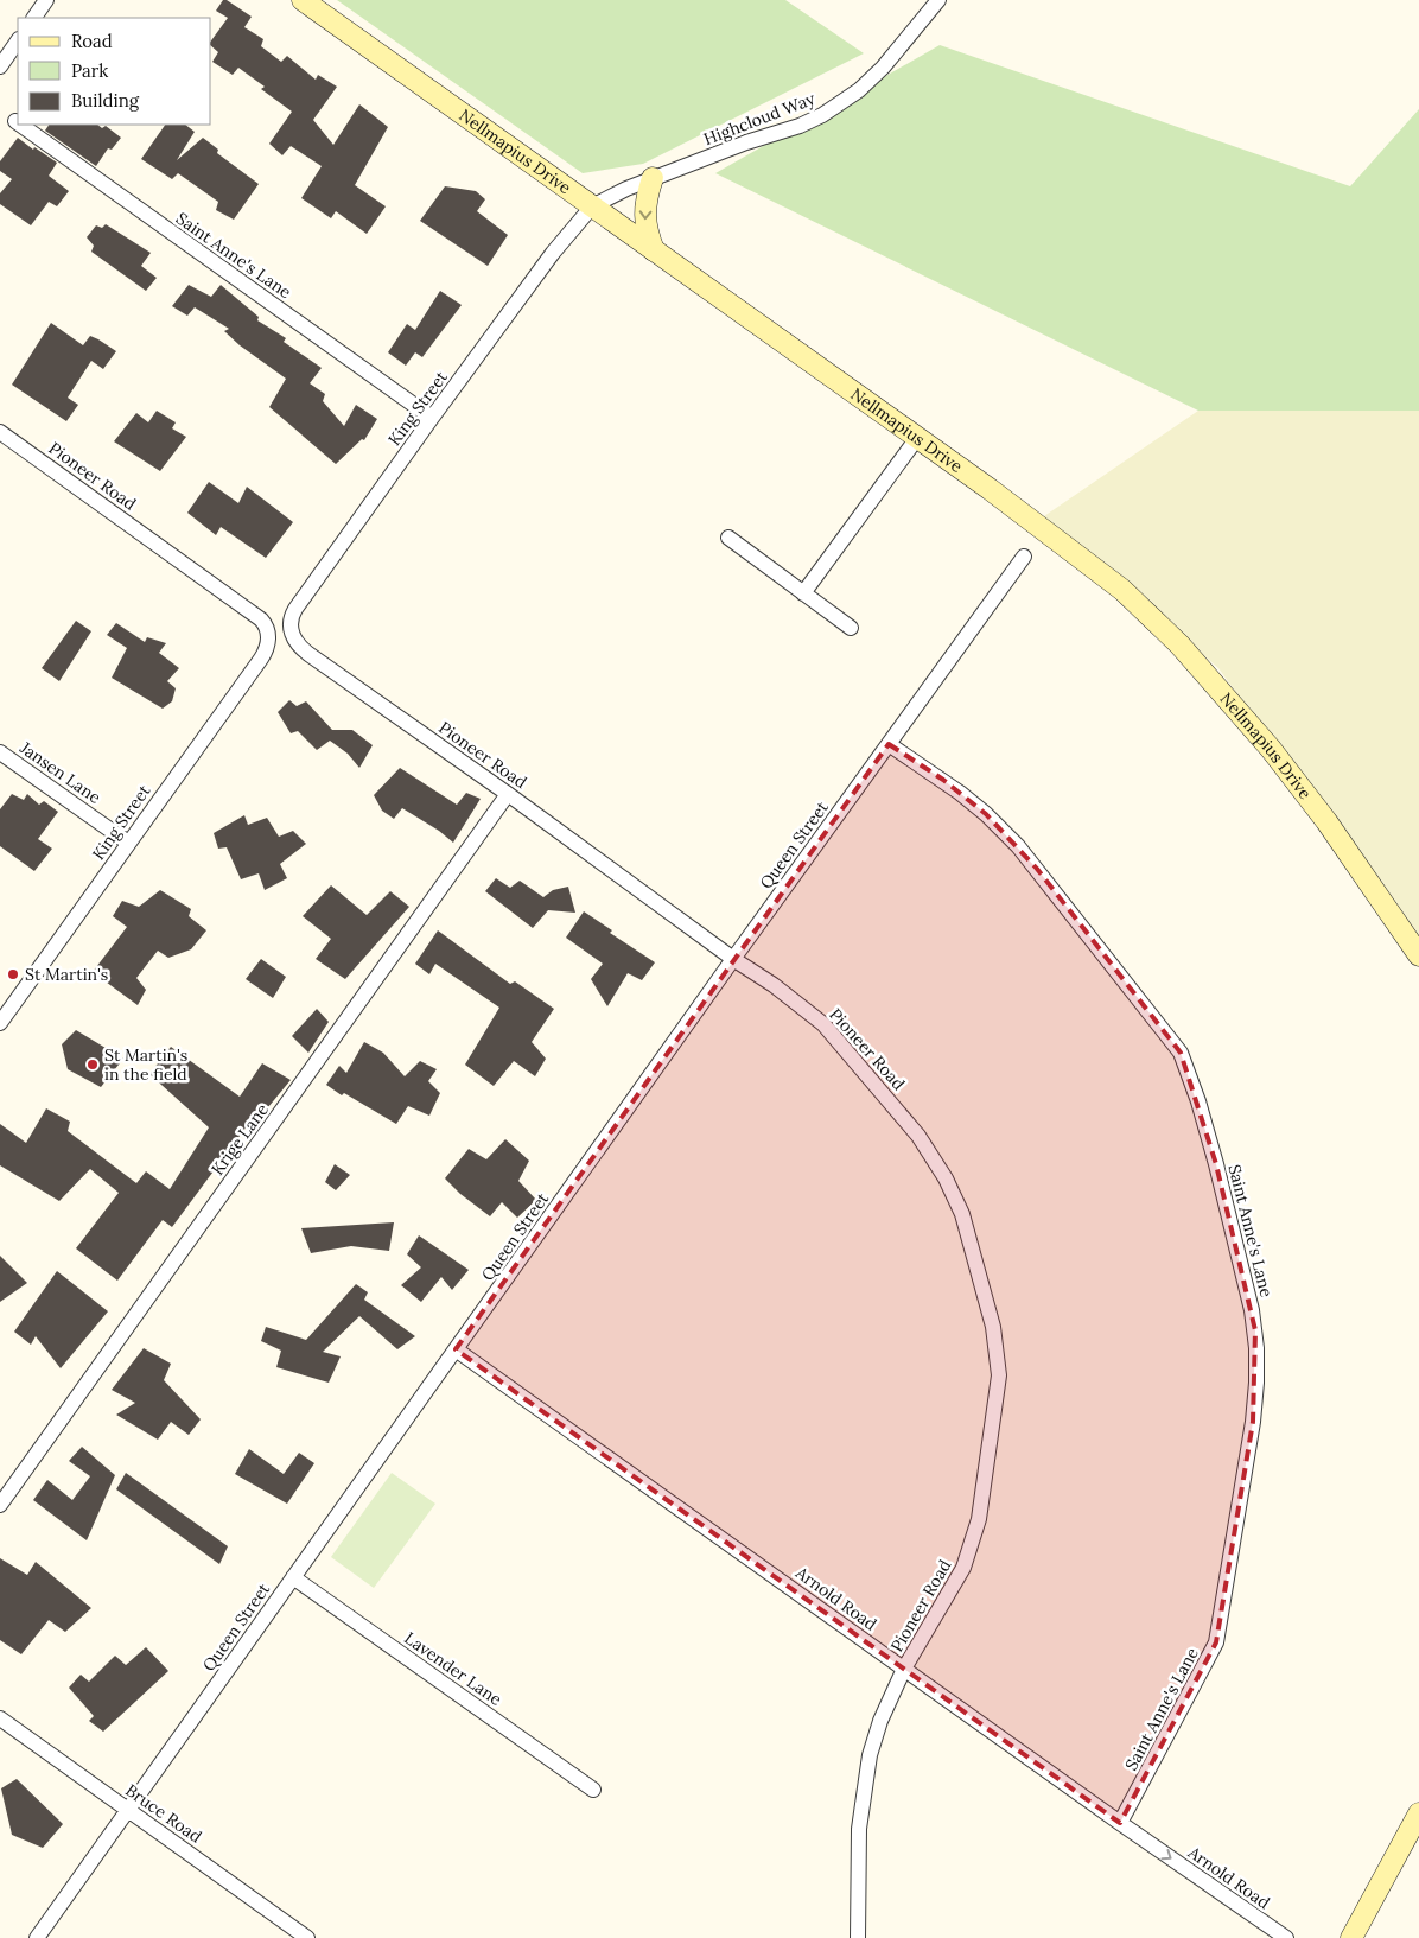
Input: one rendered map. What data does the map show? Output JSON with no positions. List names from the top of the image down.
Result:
{
  "streets": {
    "main road": ["Nellmapius Drive"],
    "street": [
      "Highcloud Way",
      "Saint Anne's Lane",
      "King Street",
      "Pioneer Road",
      "Jansen Lane",
      "Queen Street",
      "Krige Lane",
      "Arnold Road",
      "Lavender Lane",
      "Bruce Road"
    ]
  },
  "crossings": [
    ["Highcloud Way", "Nellmapius Drive"],
    ["Highcloud Way", "King Street"],
    ["Nellmapius Drive", "King Street"],
    ["Saint Anne's Lane", "King Street"],
    ["Saint Anne's Lane", "Queen Street"],
    ["Saint Anne's Lane", "Arnold Road"],
    ["King Street", "Pioneer Road"],
    ["King Street", "Jansen Lane"],
    ["Pioneer Road", "Queen Street"],
    ["Pioneer Road", "Krige Lane"],
    ["Pioneer Road", "Arnold Road"],
    ["Queen Street", "Arnold Road"],
    ["Queen Street", "Lavender Lane"],
    ["Queen Street", "Bruce Road"]
  ],
  "places": ["St Martin's", "St Martin's in the field"],
  "legend": ["Road", "Park", "Building"]
}
